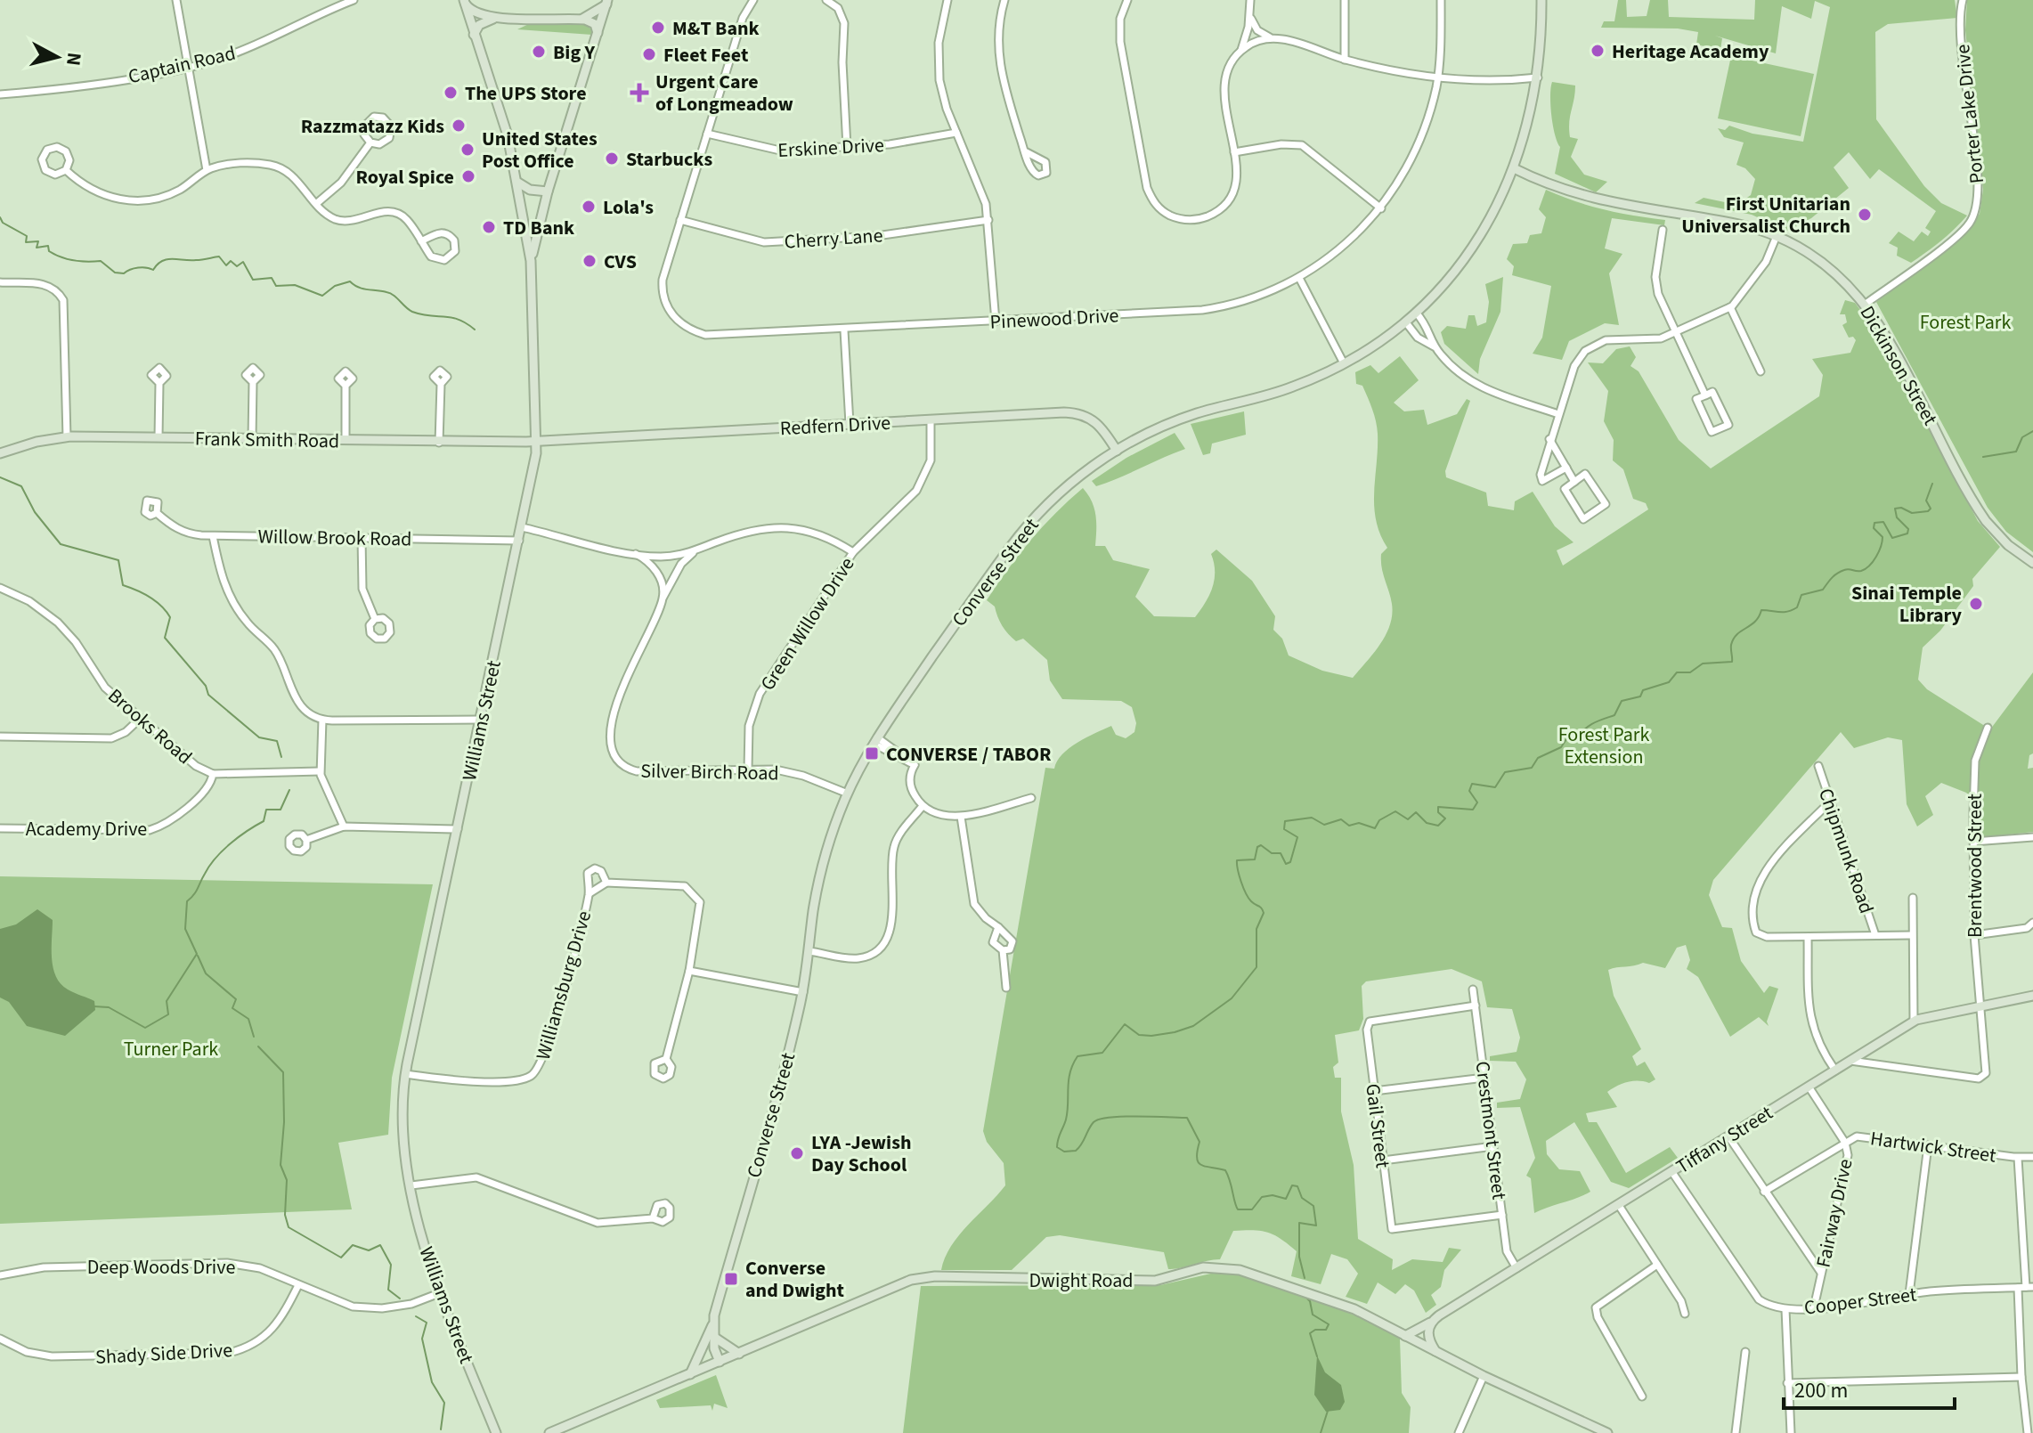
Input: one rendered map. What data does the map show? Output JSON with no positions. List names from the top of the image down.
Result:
{
  "streets": {
    "main road": [
      "Dickinson Street",
      "Redfern Drive",
      "Frank Smith Road",
      "Converse Street",
      "Williams Street",
      "Tiffany Street",
      "Dwight Road"
    ],
    "street": [
      "Captain Road",
      "Porter Lake Drive",
      "Erskine Drive",
      "Cherry Lane",
      "Pinewood Drive",
      "Willow Brook Road",
      "Green Willow Drive",
      "Brooks Road",
      "Silver Birch Road",
      "Academy Drive",
      "Chipmunk Road",
      "Brentwood Street",
      "Williamsburg Drive",
      "Gail Street",
      "Crestmont Street",
      "Hartwick Street",
      "Fairway Drive",
      "Deep Woods Drive",
      "Cooper Street",
      "Shady Side Drive"
    ]
  },
  "crossings": [
    ["Porter Lake Drive", "Dickinson Street"],
    ["Erskine Drive", "Pinewood Drive"],
    ["Cherry Lane", "Pinewood Drive"],
    ["Dickinson Street", "Converse Street"],
    ["Redfern Drive", "Frank Smith Road"],
    ["Redfern Drive", "Converse Street"],
    ["Redfern Drive", "Green Willow Drive"],
    ["Redfern Drive", "Williams Street"],
    ["Frank Smith Road", "Williams Street"],
    ["Willow Brook Road", "Williams Street"],
    ["Converse Street", "Silver Birch Road"],
    ["Converse Street", "Dwight Road"],
    ["Green Willow Drive", "Silver Birch Road"],
    ["Williams Street", "Williamsburg Drive"],
    ["Williams Street", "Deep Woods Drive"],
    ["Brooks Road", "Academy Drive"],
    ["Brentwood Street", "Tiffany Street"],
    ["Gail Street", "Crestmont Street"],
    ["Crestmont Street", "Tiffany Street"],
    ["Tiffany Street", "Fairway Drive"],
    ["Tiffany Street", "Dwight Road"],
    ["Tiffany Street", "Cooper Street"],
    ["Hartwick Street", "Fairway Drive"],
    ["Fairway Drive", "Cooper Street"],
    ["Deep Woods Drive", "Shady Side Drive"]
  ],
  "parks": ["Forest Park", "Forest Park Extension", "Turner Park"],
  "places": {
    "other": [
      "M&T Bank",
      "Heritage Academy",
      "Big Y",
      "Fleet Feet",
      "The UPS Store",
      "Razzmatazz Kids",
      "United States Post Office",
      "Starbucks",
      "Royal Spice",
      "Lola's",
      "First Unitarian Universalist Church",
      "TD Bank",
      "CVS",
      "Sinai Temple Library",
      "LYA -Jewish Day School"
    ],
    "health": ["Urgent Care of Longmeadow"],
    "transit": ["CONVERSE / TABOR", "Converse and Dwight"]
  },
  "scale_bar": "200 m",
  "north": "right"
}
